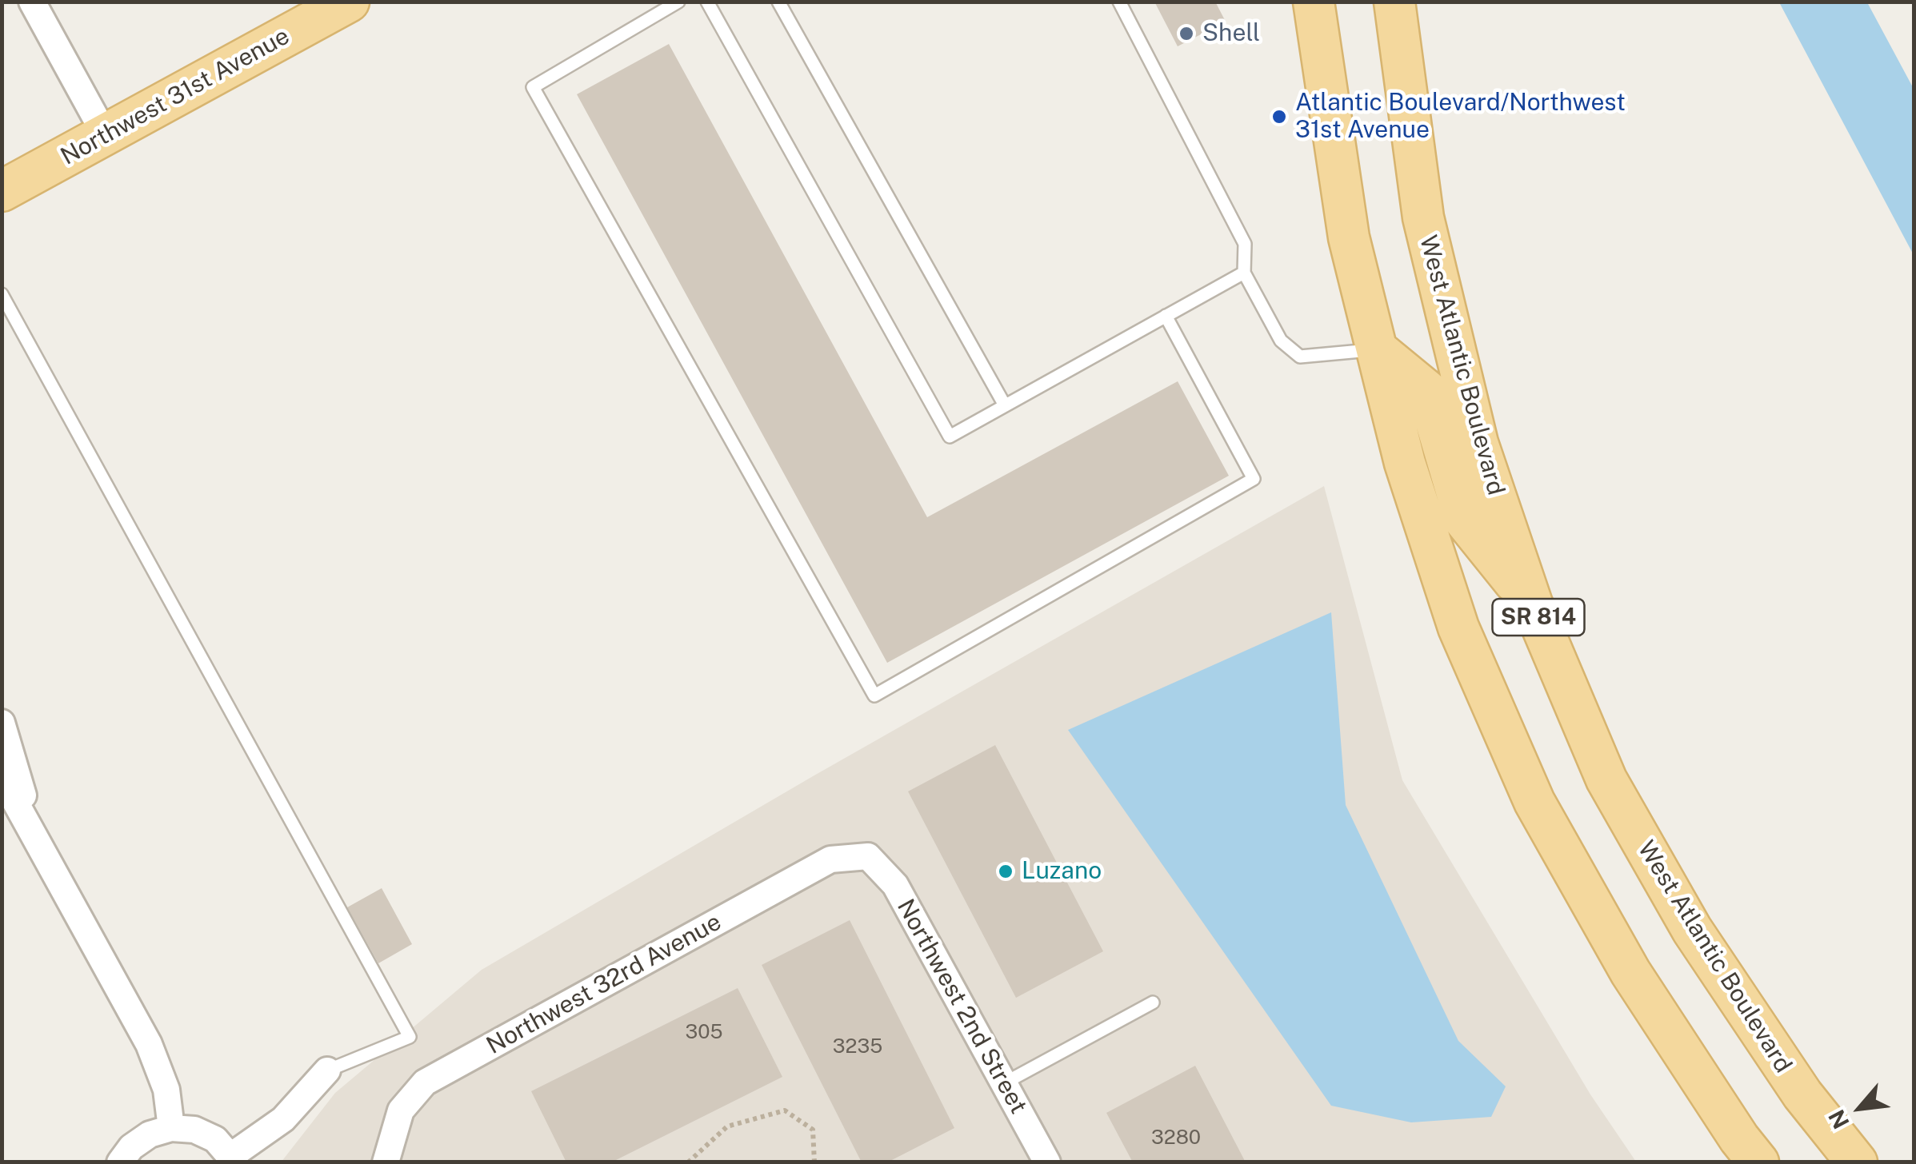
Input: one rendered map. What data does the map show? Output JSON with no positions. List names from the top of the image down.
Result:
{
  "streets": {
    "main road": ["Northwest 31st Avenue", "West Atlantic Boulevard", "SR 814"],
    "street": ["Northwest 32rd Avenue", "Northwest 2nd Street"]
  },
  "crossings": [
    ["Northwest 32rd Avenue", "Northwest 2nd Street"]
  ],
  "places": ["Shell", "Atlantic Boulevard/Northwest 31st Avenue", "Luzano"],
  "house_numbers": ["305", "3235", "3280"],
  "north": "bottom left"
}
